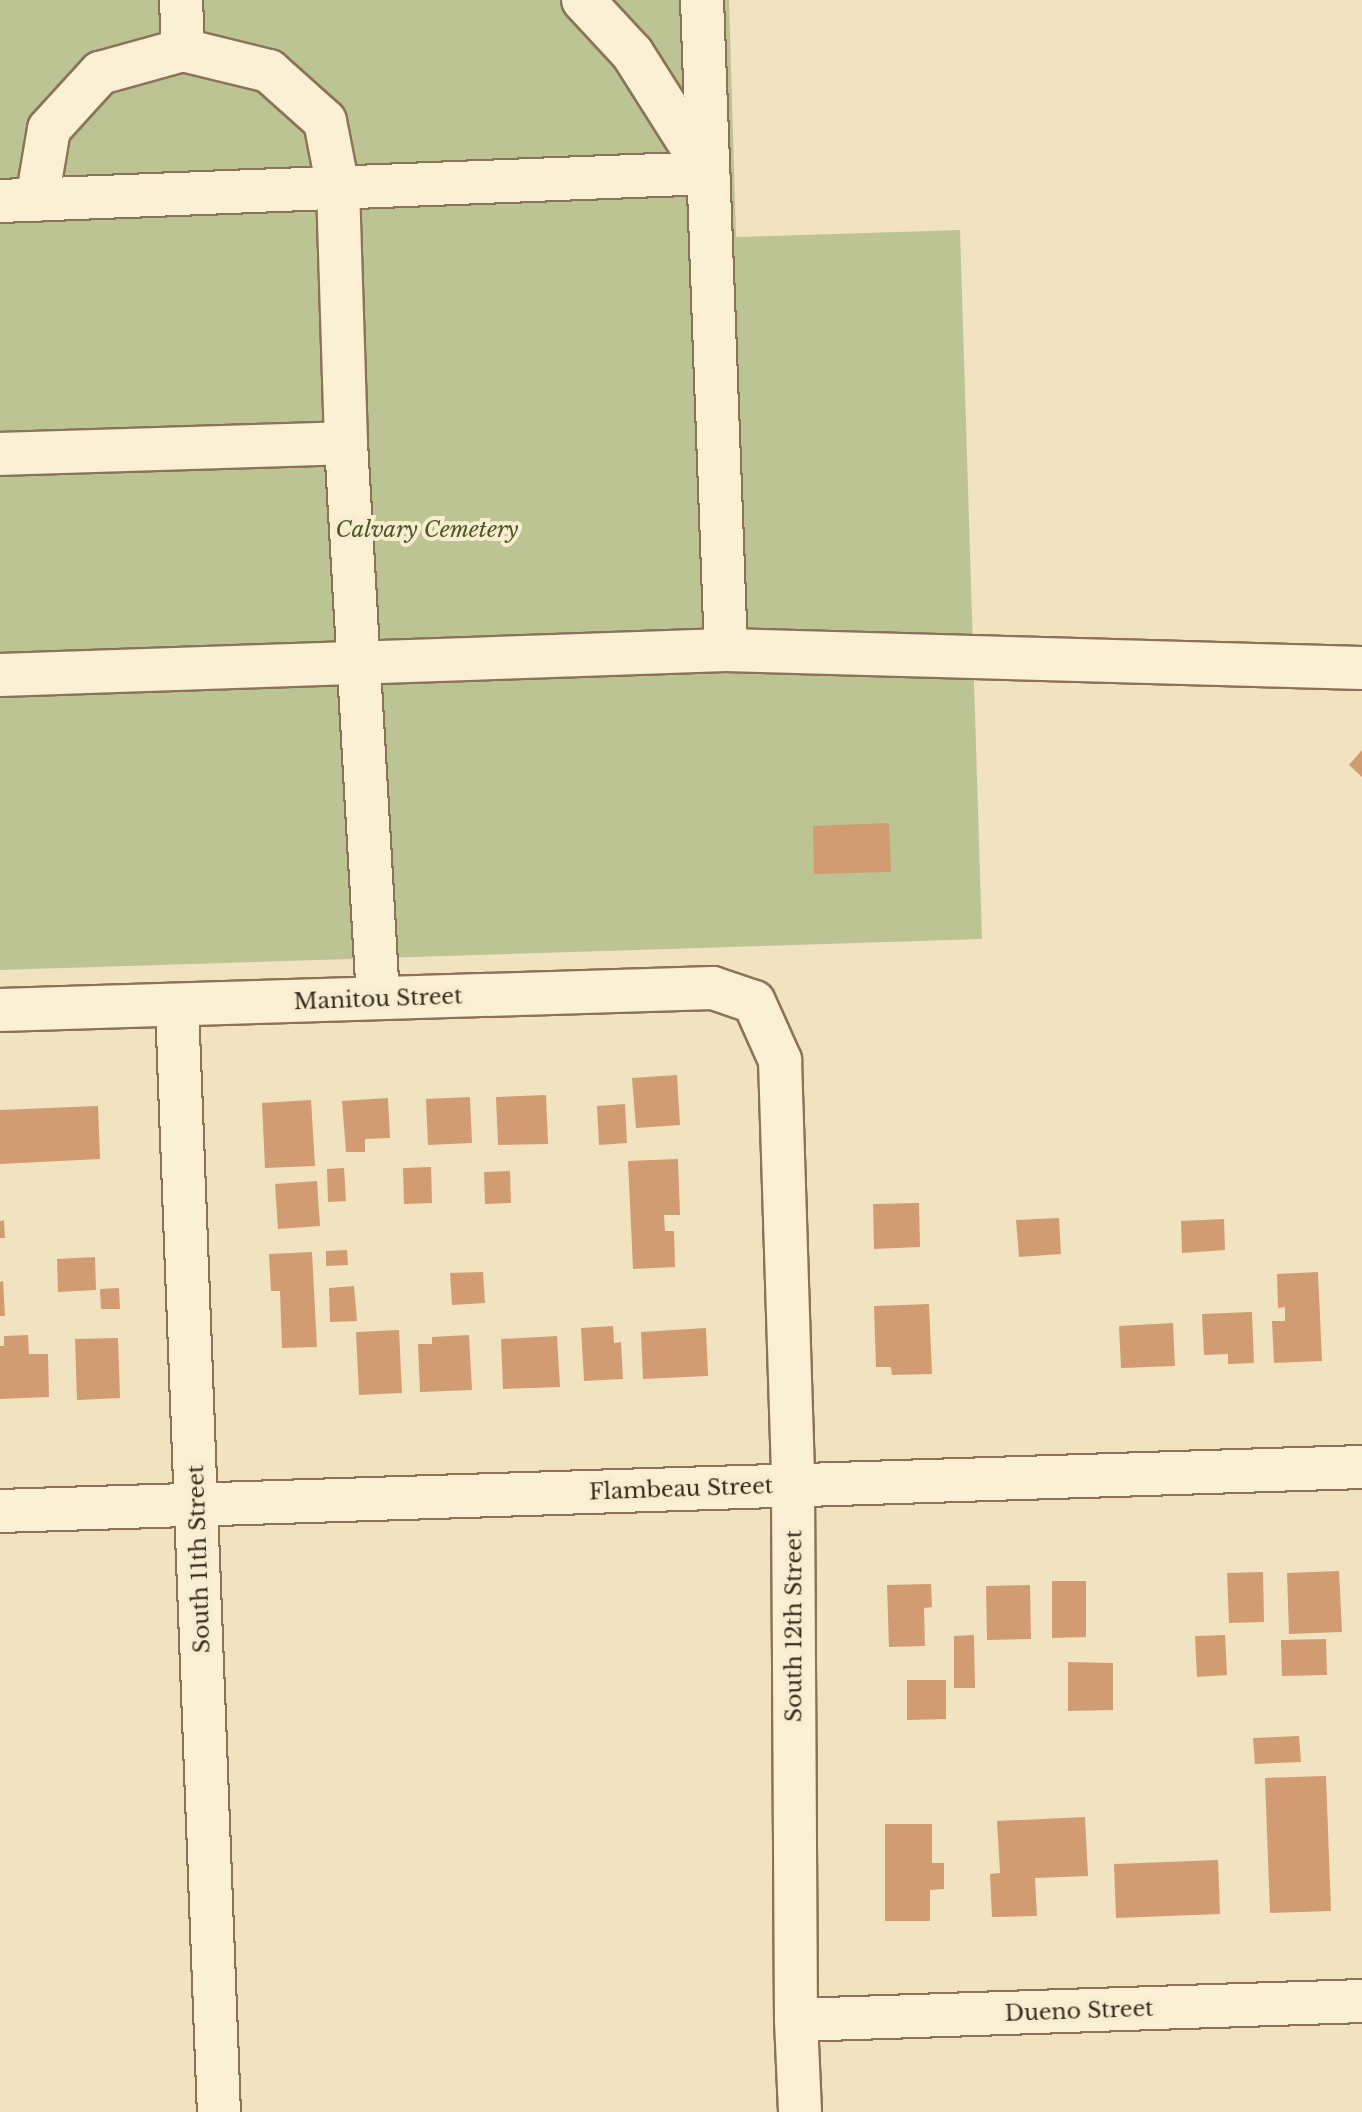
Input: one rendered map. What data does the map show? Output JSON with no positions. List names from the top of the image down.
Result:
{
  "streets": {
    "street": [
      "Manitou Street",
      "Flambeau Street",
      "South 11th Street",
      "South 12th Street",
      "Dueno Street"
    ]
  },
  "crossings": [
    ["Manitou Street", "South 11th Street"],
    ["Manitou Street", "South 12th Street"],
    ["Flambeau Street", "South 11th Street"],
    ["Flambeau Street", "South 12th Street"],
    ["South 12th Street", "Dueno Street"]
  ],
  "parks": ["Calvary Cemetery"]
}
